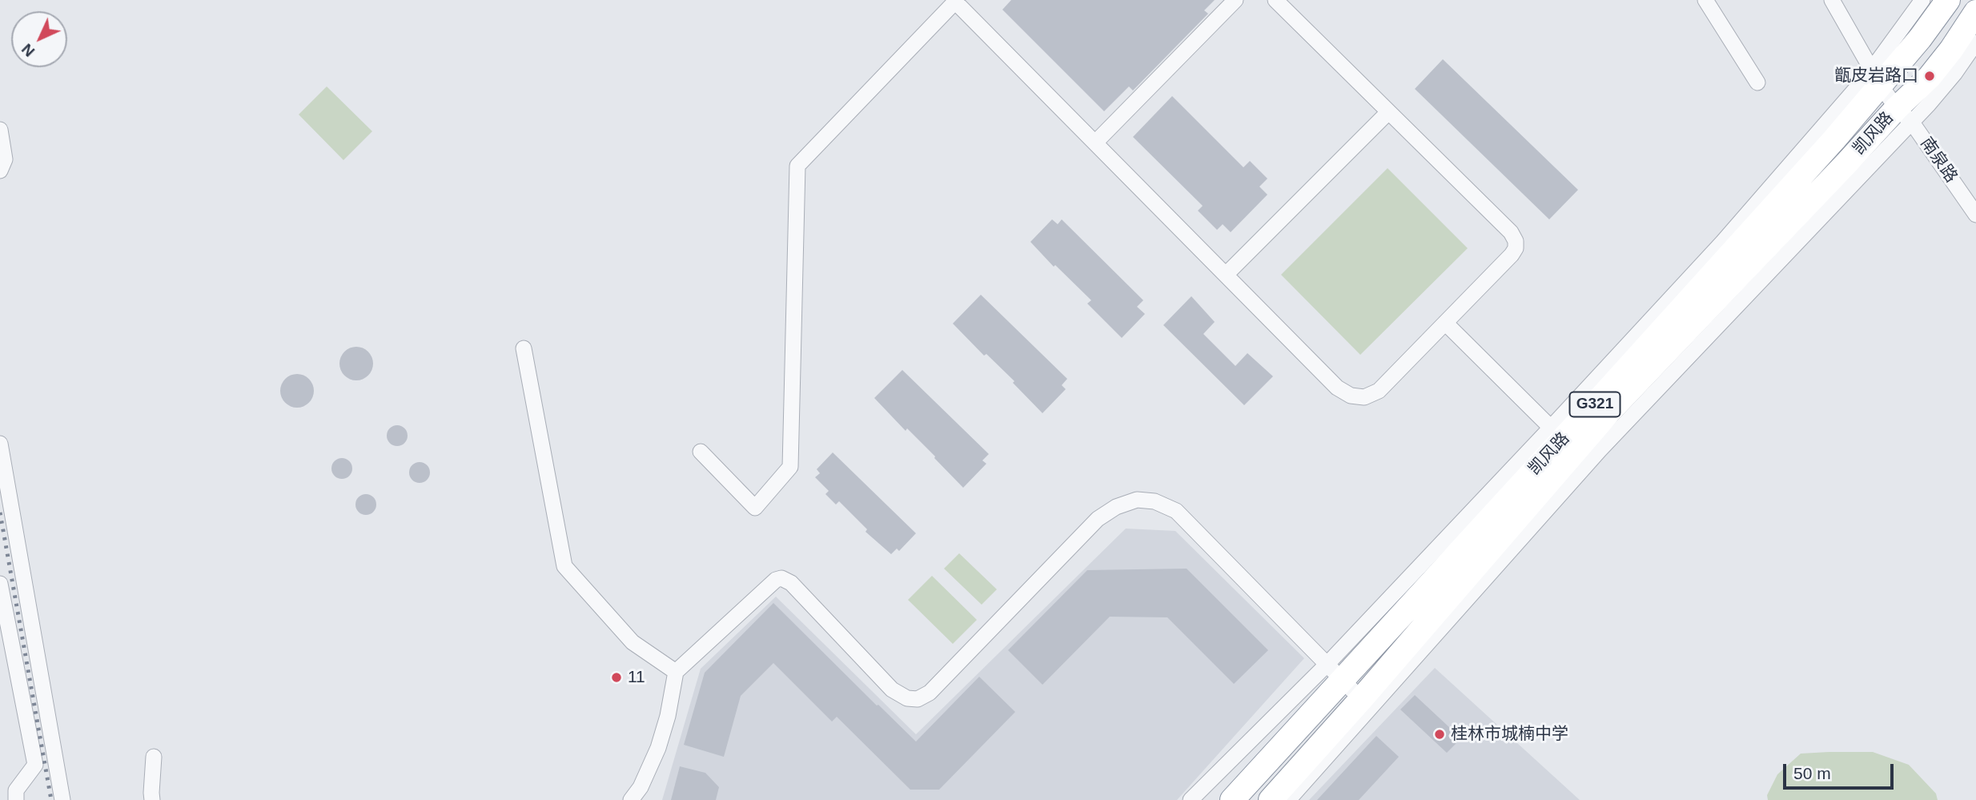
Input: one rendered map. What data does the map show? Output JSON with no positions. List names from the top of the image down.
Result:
{
  "streets": {
    "highway": ["凯风路", "G321"],
    "street": ["南泉路"]
  },
  "crossings": [
    ["凯风路", "南泉路"]
  ],
  "places": ["甑皮岩路口", "11", "桂林市城楠中学"],
  "scale_bar": "50 m",
  "north": "bottom left"
}
